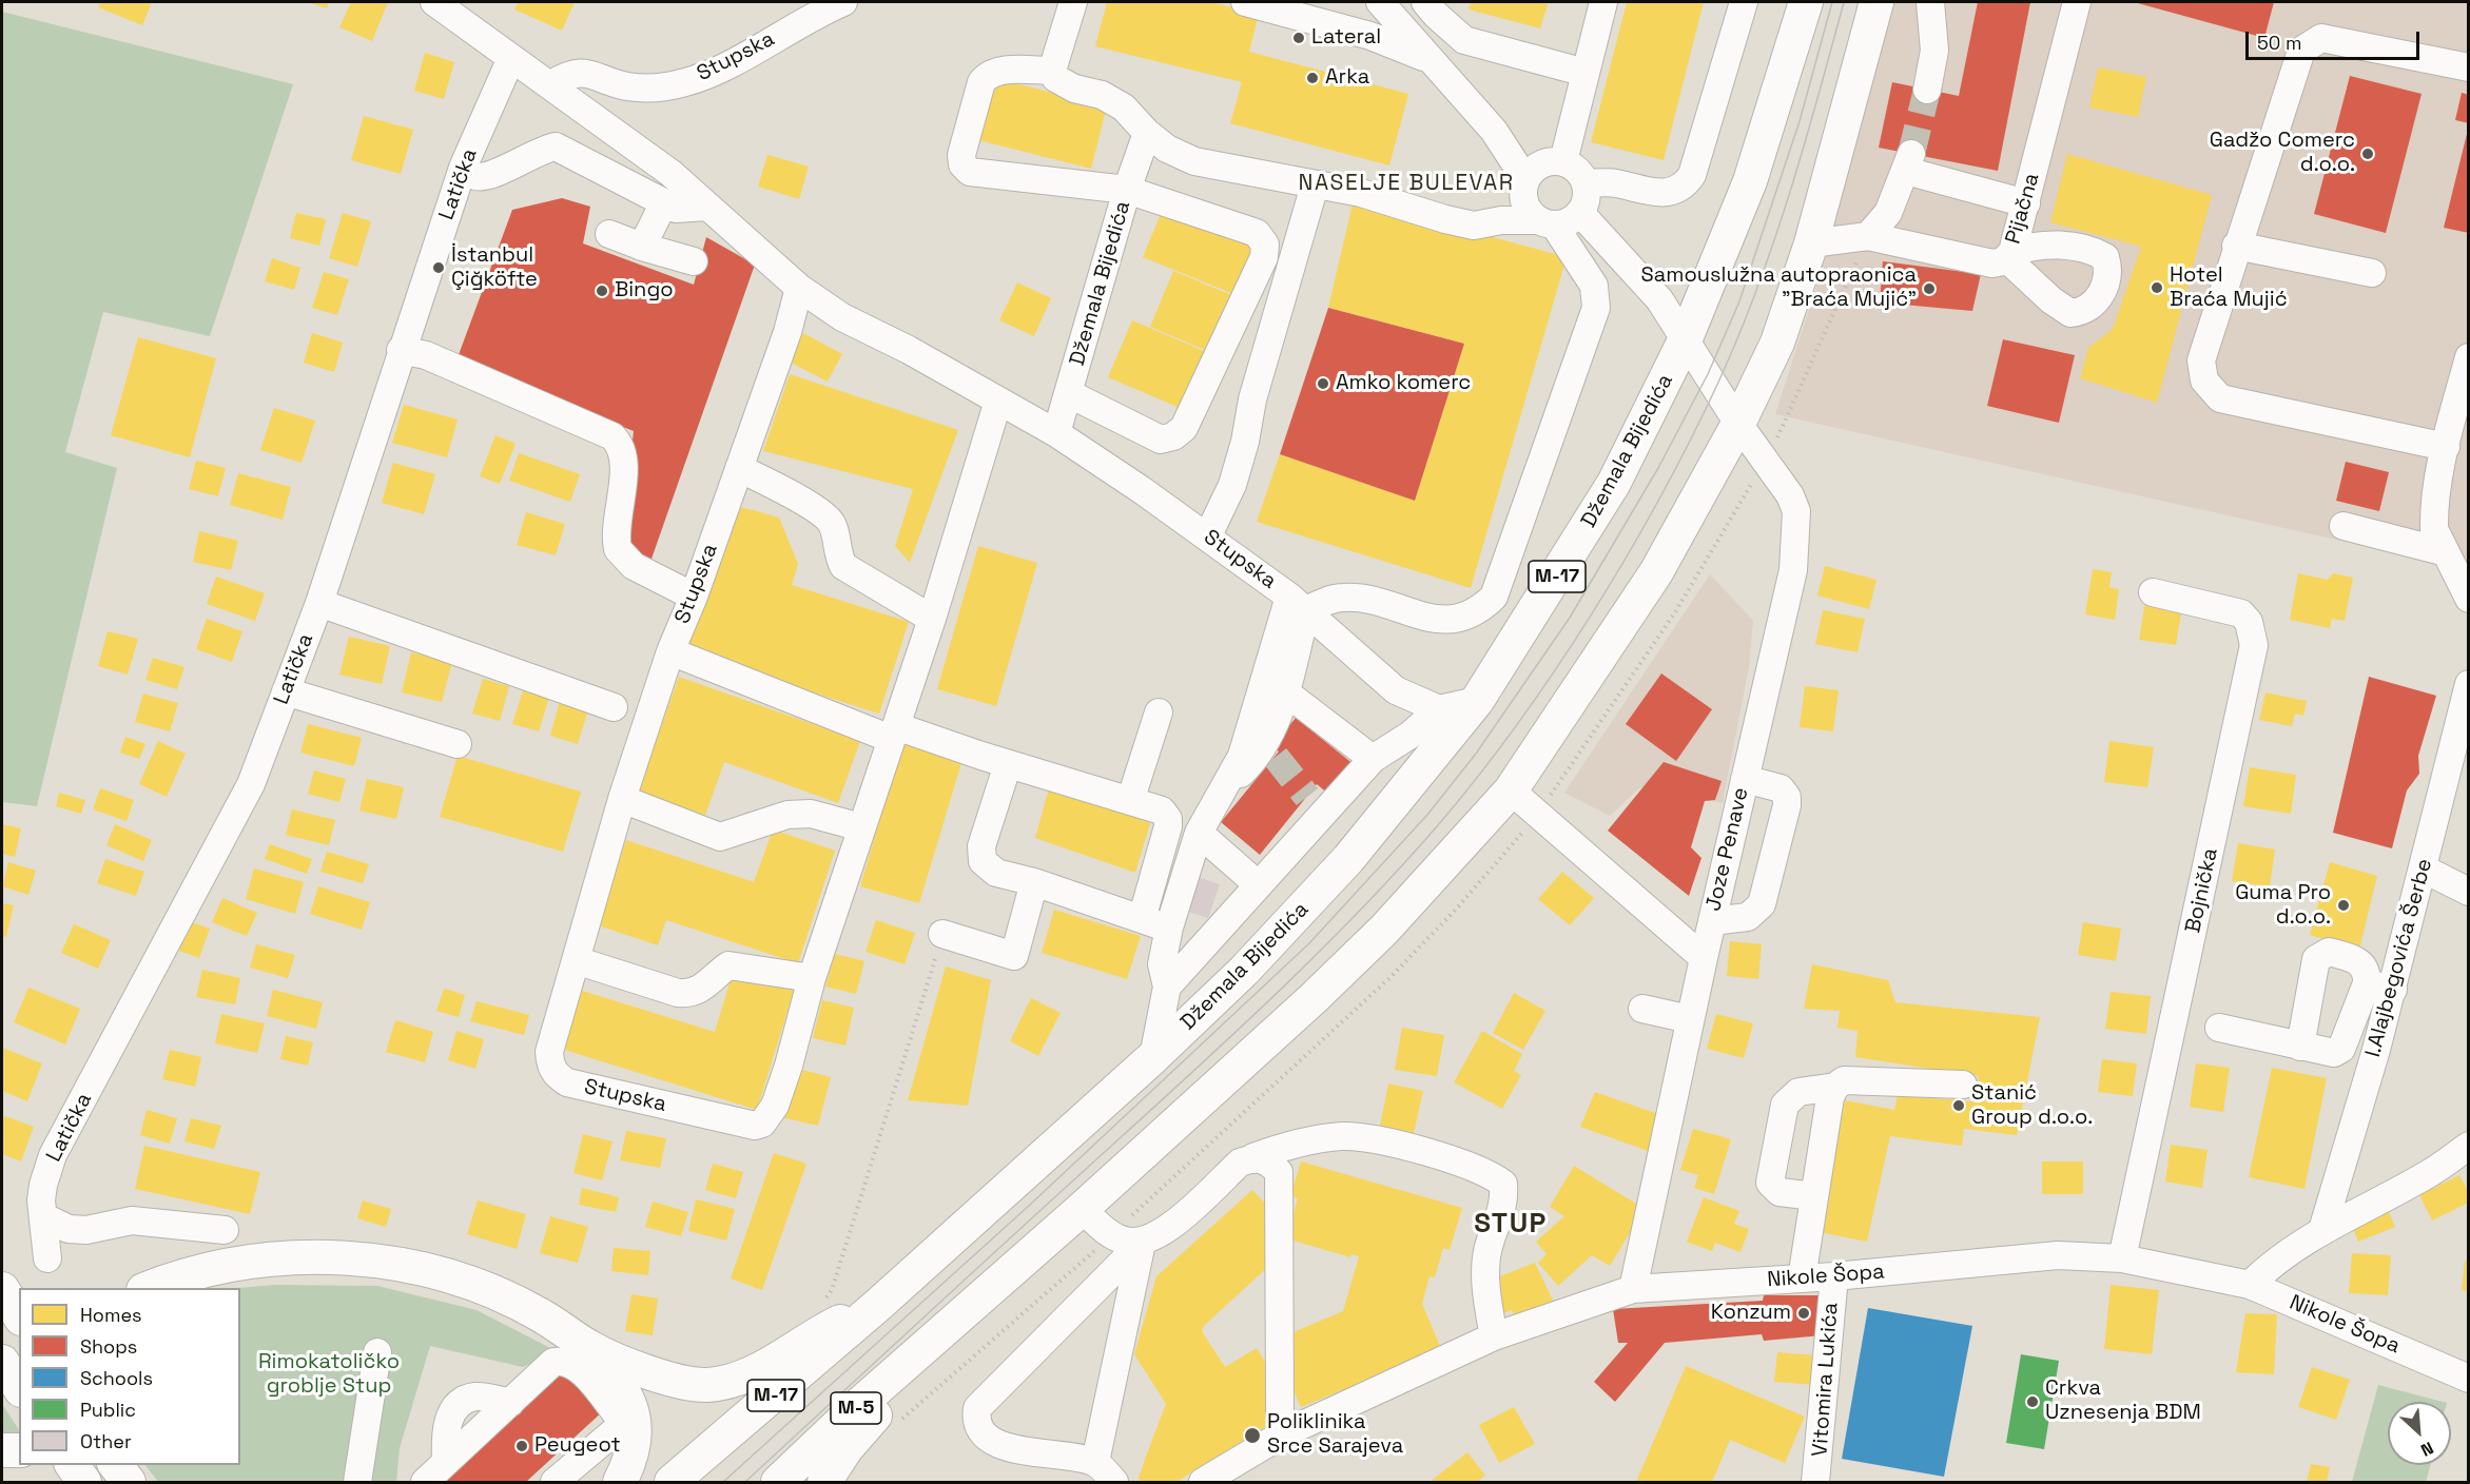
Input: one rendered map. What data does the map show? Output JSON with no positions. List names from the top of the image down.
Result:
{
  "streets": {
    "main road": ["Džemala Bijedića", "M-17", "M-5"],
    "street": [
      "Stupska",
      "Latička",
      "Pijačna",
      "Joze Penave",
      "Bojnička",
      "I.Alajbegovića Šerbe",
      "Nikole Šopa",
      "Vitomira Lukića"
    ]
  },
  "crossings": [
    ["Stupska", "Latička"],
    ["Stupska", "Džemala Bijedića"],
    ["Džemala Bijedića", "Joze Penave"],
    ["Joze Penave", "Nikole Šopa"],
    ["Bojnička", "Nikole Šopa"],
    ["Nikole Šopa", "Vitomira Lukića"]
  ],
  "districts": ["NASELJE BULEVAR", "STUP"],
  "parks": ["Rimokatoličko groblje Stup"],
  "places": [
    "Lateral",
    "Arka",
    "Gadžo Comerc d.o.o.",
    "İstanbul Çiğköfte",
    "Hotel Braća Mujić",
    "Samouslužna autopraonica \"Braća Mujić\"",
    "Bingo",
    "Amko komerc",
    "Guma Pro d.o.o.",
    "Stanić Group d.o.o.",
    "Konzum",
    "Crkva Uznesenja BDM",
    "Poliklinika Srce Sarajeva",
    "Peugeot"
  ],
  "legend": [
    "Homes",
    "Shops",
    "Schools",
    "Public",
    "Other"
  ],
  "scale_bar": "50 m",
  "north": "bottom right"
}
